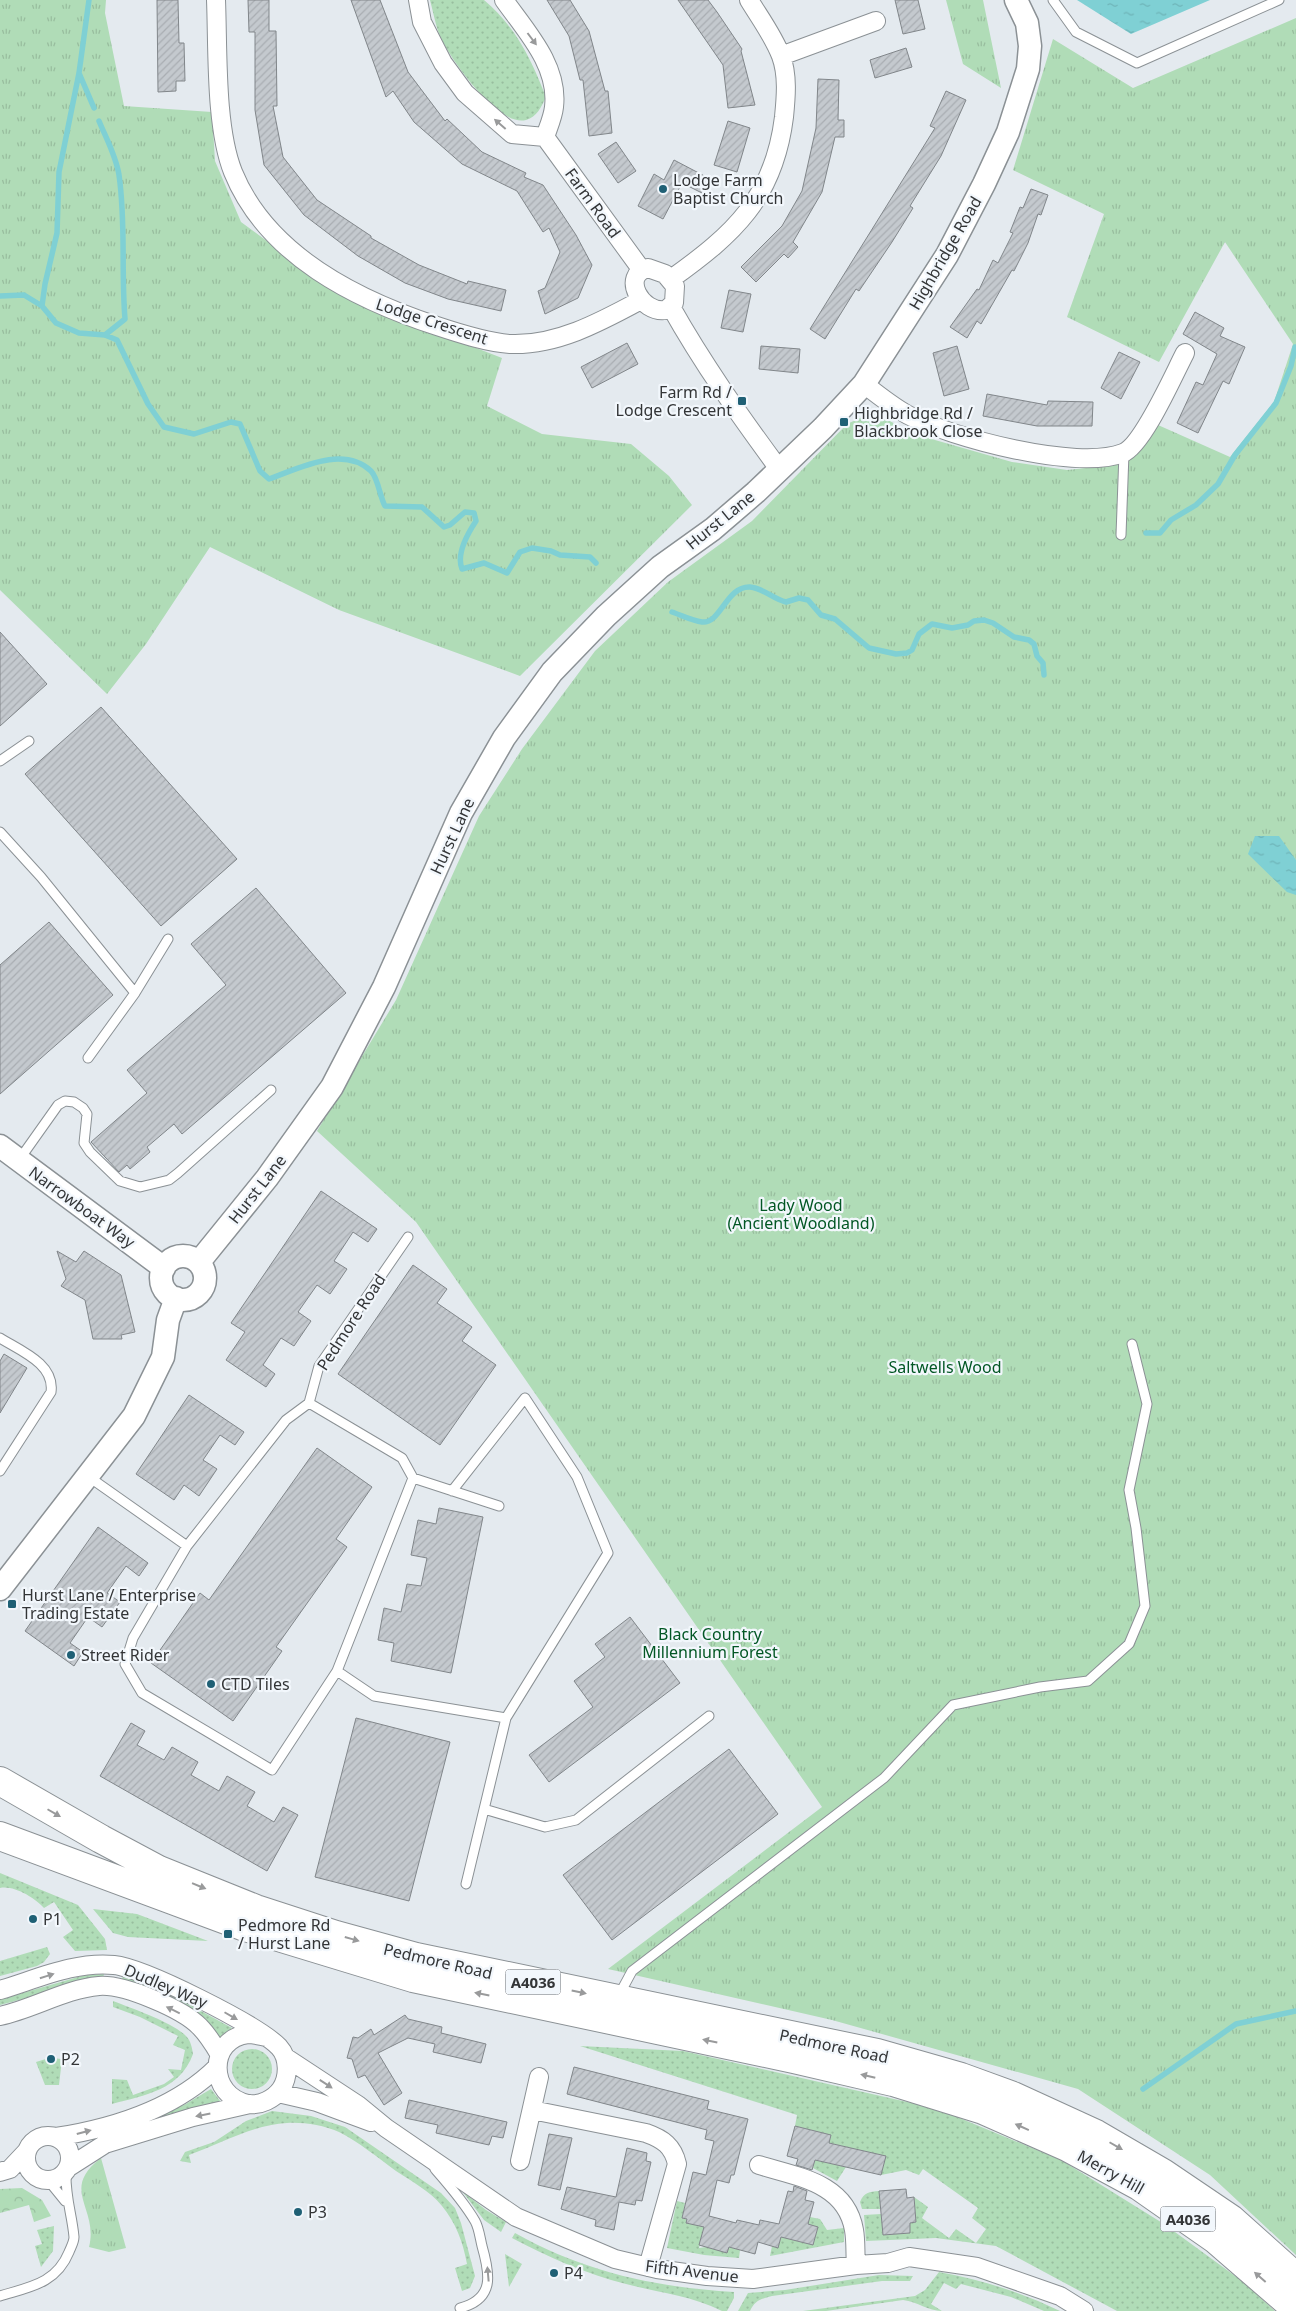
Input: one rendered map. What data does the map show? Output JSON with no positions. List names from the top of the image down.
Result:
{
  "streets": {
    "highway": ["Pedmore Road", "A4036", "Merry Hill"],
    "street": [
      "Farm Road",
      "Highbridge Road",
      "Lodge Crescent",
      "Hurst Lane",
      "Narrowboat Way",
      "Dudley Way",
      "Fifth Avenue"
    ]
  },
  "crossings": [
    ["Farm Road", "Lodge Crescent"],
    ["Highbridge Road", "Hurst Lane"],
    ["Hurst Lane", "Narrowboat Way"],
    ["Pedmore Road", "Merry Hill"],
    ["Dudley Way", "Fifth Avenue"]
  ],
  "parks": ["Lady Wood (Ancient Woodland)", "Saltwells Wood", "Black Country Millennium Forest"],
  "places": {
    "other": [
      "Lodge Farm Baptist Church",
      "Street Rider",
      "CTD Tiles",
      "P1",
      "P2",
      "P3",
      "P4"
    ],
    "transit": [
      "Farm Rd / Lodge Crescent",
      "Highbridge Rd / Blackbrook Close",
      "Hurst Lane / Enterprise Trading Estate",
      "Pedmore Rd / Hurst Lane"
    ]
  }
}
